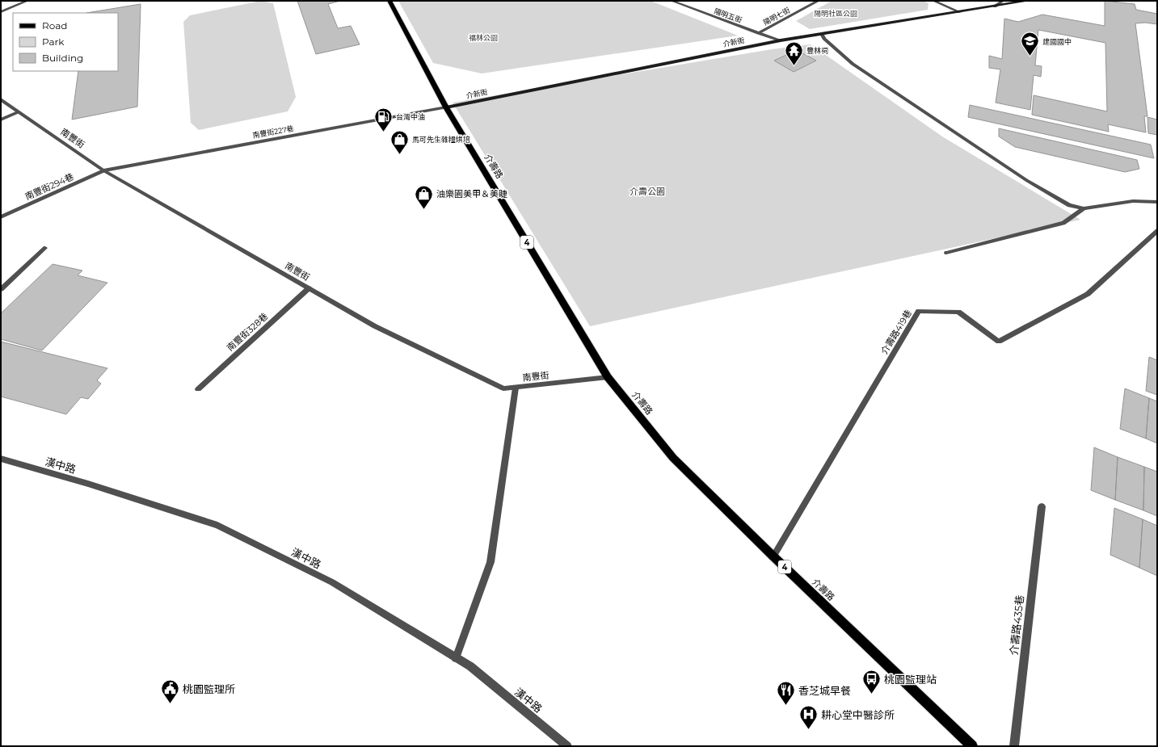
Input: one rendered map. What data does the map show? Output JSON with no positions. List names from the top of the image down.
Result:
{
  "streets": {
    "main road": ["介壽路", "4"],
    "street": [
      "陽明五街",
      "陽明七街",
      "介新街",
      "南豐街227巷",
      "南豐街",
      "南豐街294巷",
      "南豐街328巷",
      "介壽路419巷",
      "漢中路",
      "介壽路435巷"
    ]
  },
  "crossings": [
    ["陽明五街", "陽明七街"],
    ["陽明五街", "介新街"],
    ["介新街", "南豐街227巷"],
    ["介新街", "介壽路"],
    ["南豐街227巷", "南豐街"],
    ["南豐街227巷", "介壽路"],
    ["南豐街227巷", "南豐街294巷"],
    ["南豐街", "介壽路"],
    ["南豐街", "南豐街294巷"],
    ["南豐街", "南豐街328巷"],
    ["介壽路", "介壽路419巷"]
  ],
  "parks": ["陽明社區公園", "福林公園", "介壽公園"],
  "places": {
    "school or university": ["建國國中"],
    "temple": ["豐林祠"],
    "fuel station": ["台灣中油"],
    "shop": ["馬可先生雜糧烘培", "油樂園美甲＆美睫"],
    "bus stop": ["桃園監理站"],
    "public building": ["桃園監理所"],
    "restaurant": ["香芝城早餐"],
    "hospital": ["耕心堂中醫診所"]
  },
  "legend": ["Road", "Park", "Building"]
}
